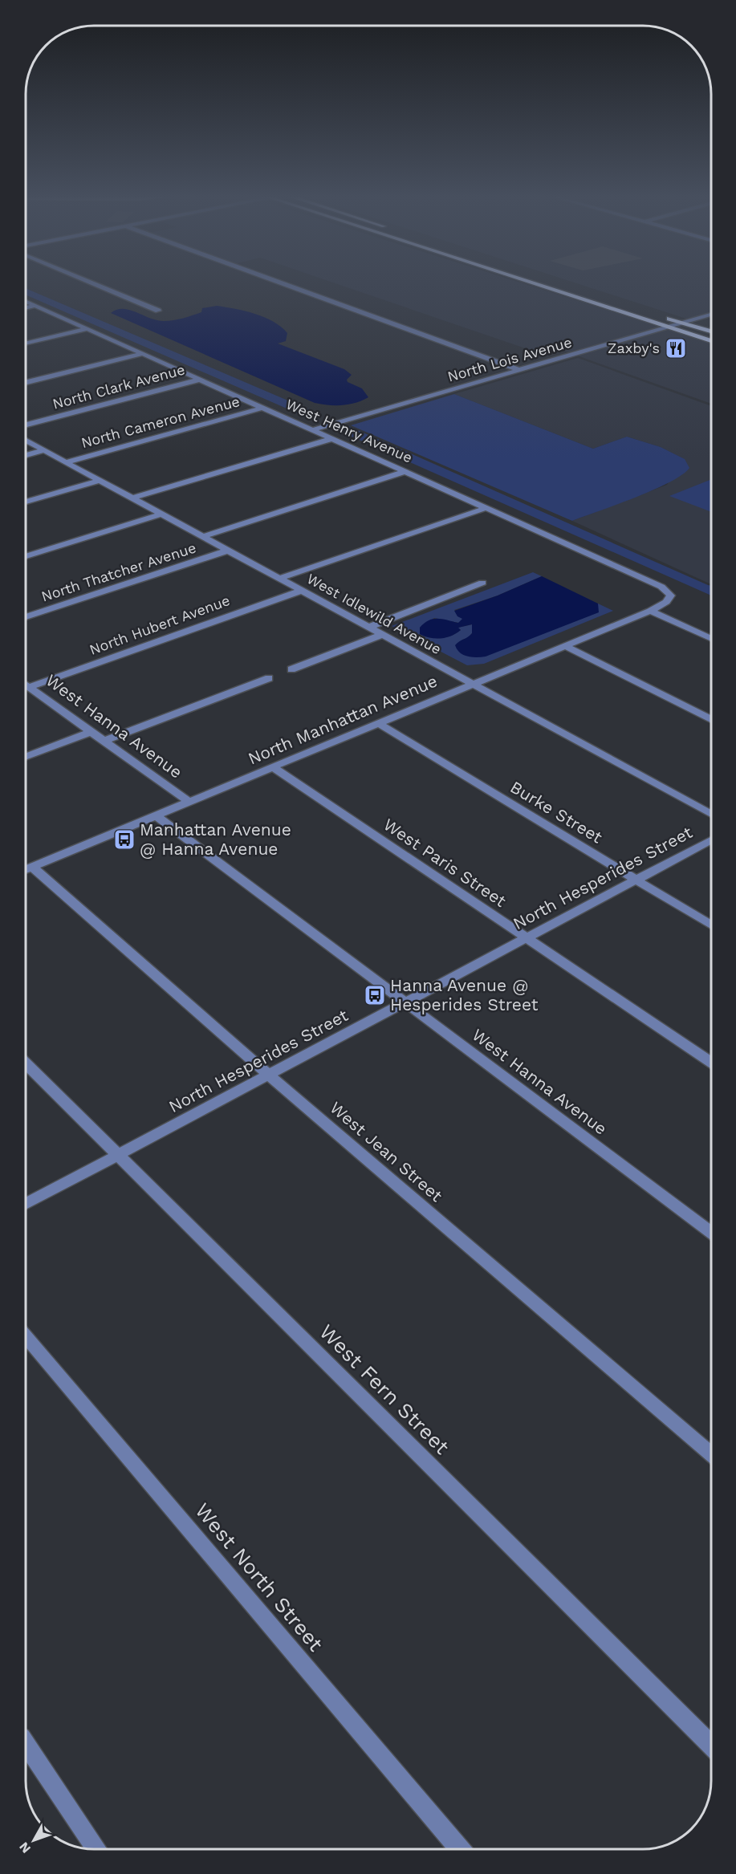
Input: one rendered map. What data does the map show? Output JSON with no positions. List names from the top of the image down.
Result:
{
  "streets": {
    "street": [
      "North Lois Avenue",
      "North Clark Avenue",
      "North Cameron Avenue",
      "West Henry Avenue",
      "North Thatcher Avenue",
      "West Idlewild Avenue",
      "North Hubert Avenue",
      "North Manhattan Avenue",
      "West Hanna Avenue",
      "Burke Street",
      "West Paris Street",
      "North Hesperides Street",
      "West Jean Street",
      "West Fern Street",
      "West North Street"
    ]
  },
  "crossings": [
    ["North Lois Avenue", "West Henry Avenue"],
    ["North Clark Avenue", "West Henry Avenue"],
    ["North Cameron Avenue", "West Henry Avenue"],
    ["North Cameron Avenue", "West Idlewild Avenue"],
    ["West Henry Avenue", "North Thatcher Avenue"],
    ["West Henry Avenue", "North Manhattan Avenue"],
    ["North Thatcher Avenue", "West Idlewild Avenue"],
    ["West Idlewild Avenue", "North Hubert Avenue"],
    ["West Idlewild Avenue", "North Manhattan Avenue"],
    ["North Hubert Avenue", "West Hanna Avenue"],
    ["North Manhattan Avenue", "West Hanna Avenue"],
    ["North Manhattan Avenue", "Burke Street"],
    ["North Manhattan Avenue", "West Paris Street"],
    ["North Manhattan Avenue", "West Jean Street"],
    ["West Hanna Avenue", "North Hesperides Street"],
    ["Burke Street", "North Hesperides Street"],
    ["West Paris Street", "North Hesperides Street"],
    ["North Hesperides Street", "West Jean Street"],
    ["North Hesperides Street", "West Fern Street"]
  ],
  "places": {
    "restaurant": ["Zaxby's"],
    "bus stop": ["Manhattan Avenue @ Hanna Avenue", "Hanna Avenue @ Hesperides Street"]
  },
  "north": "bottom left"
}
